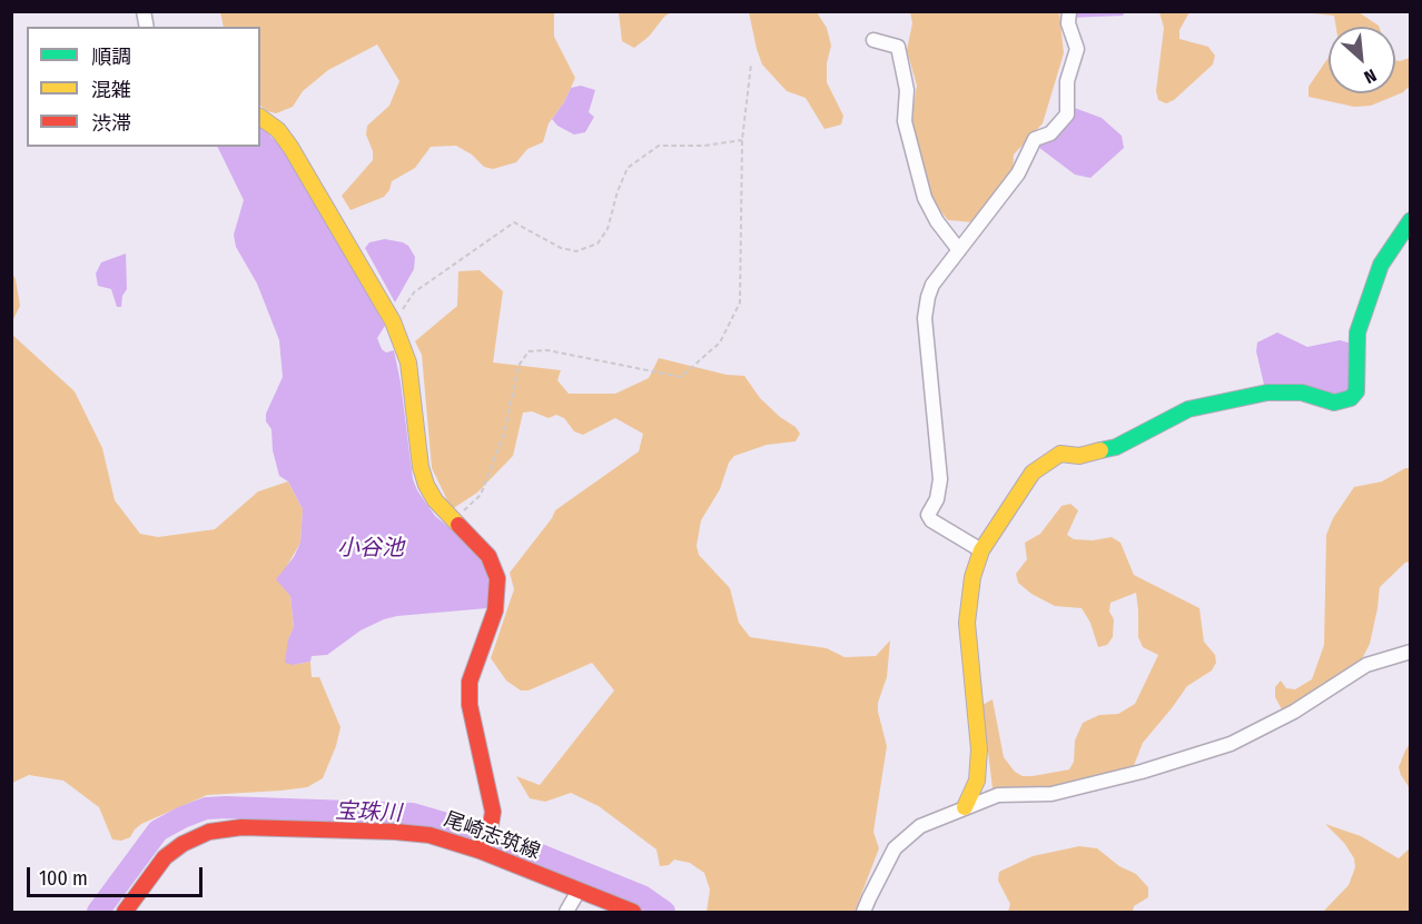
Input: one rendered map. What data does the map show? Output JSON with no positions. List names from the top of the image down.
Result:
{
  "streets": {
    "street": ["尾崎志筑線"]
  },
  "water": ["小谷池", "宝珠川"],
  "legend": ["順調", "混雑", "渋滞"],
  "scale_bar": "100 m",
  "north": "bottom right"
}
